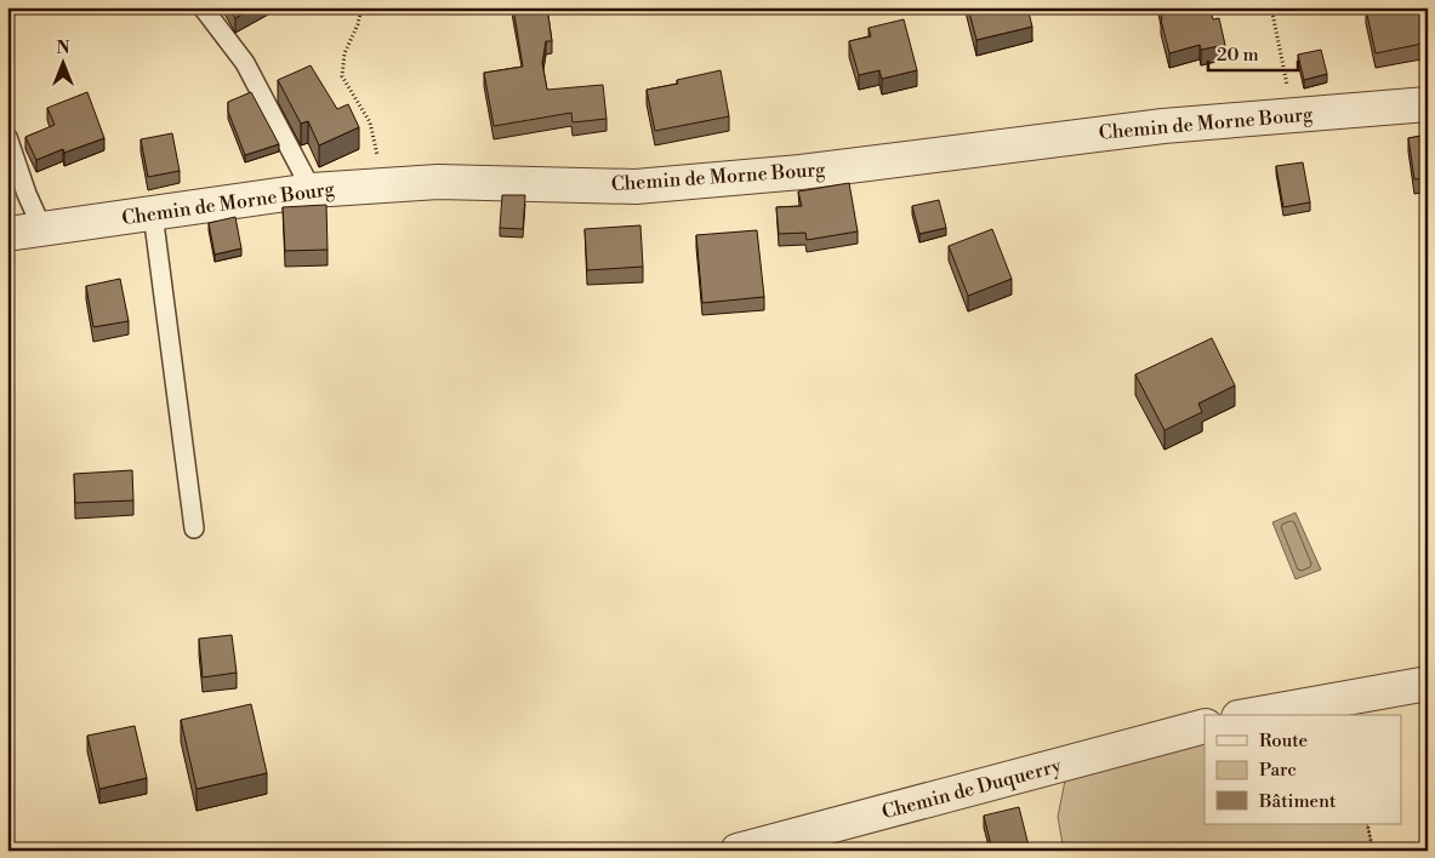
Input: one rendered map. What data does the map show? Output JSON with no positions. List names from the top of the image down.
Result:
{
  "streets": {
    "street": ["Chemin de Morne Bourg", "Chemin de Duquerry"]
  },
  "legend": ["Route", "Parc", "Bâtiment"],
  "scale_bar": "20 m",
  "north": "top"
}
